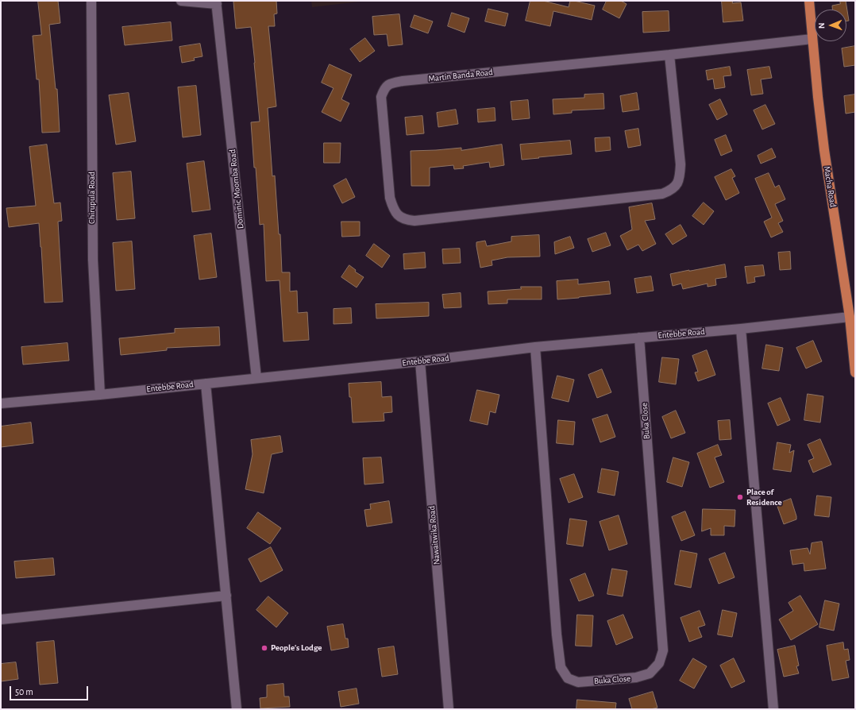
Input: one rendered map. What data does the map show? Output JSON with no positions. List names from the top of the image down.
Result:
{
  "streets": {
    "main road": ["Macha Road"],
    "street": [
      "Martin Banda Road",
      "Dominic Moomba Road",
      "Chirupula Road",
      "Entebbe Road",
      "Buka Close",
      "Nawaitwika Road"
    ]
  },
  "crossings": [
    ["Martin Banda Road", "Macha Road"],
    ["Macha Road", "Entebbe Road"],
    ["Dominic Moomba Road", "Entebbe Road"],
    ["Chirupula Road", "Entebbe Road"],
    ["Entebbe Road", "Buka Close"],
    ["Entebbe Road", "Nawaitwika Road"]
  ],
  "places": ["Place of Residence", "People's Lodge"],
  "scale_bar": "50 m",
  "north": "left"
}
